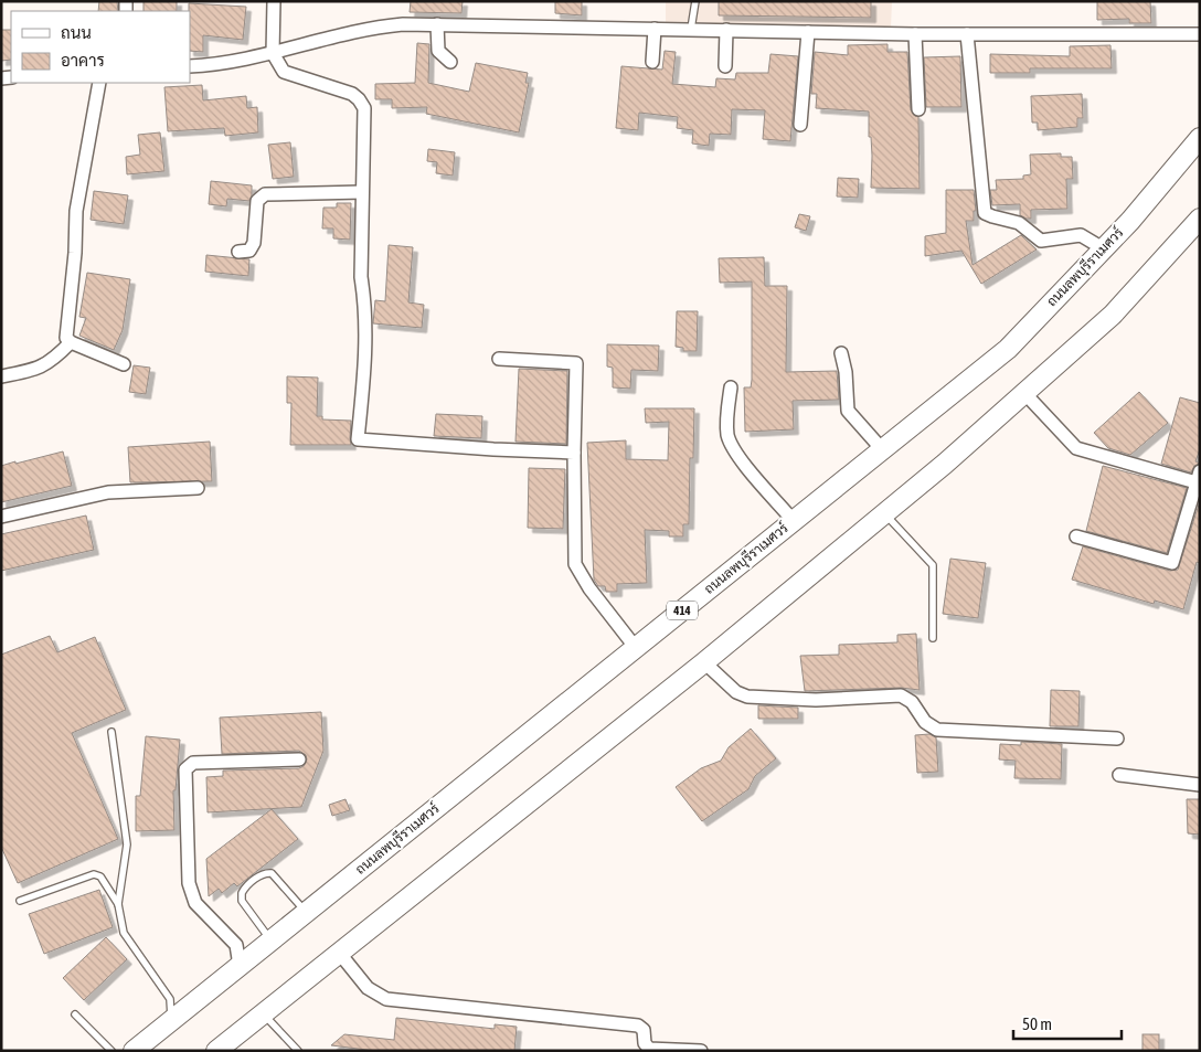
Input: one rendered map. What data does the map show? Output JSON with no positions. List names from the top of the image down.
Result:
{
  "streets": {
    "main road": ["ถนนลพบุรีราเมศวร์", "414"]
  },
  "legend": ["ถนน", "อาคาร"],
  "scale_bar": "50 m"
}
